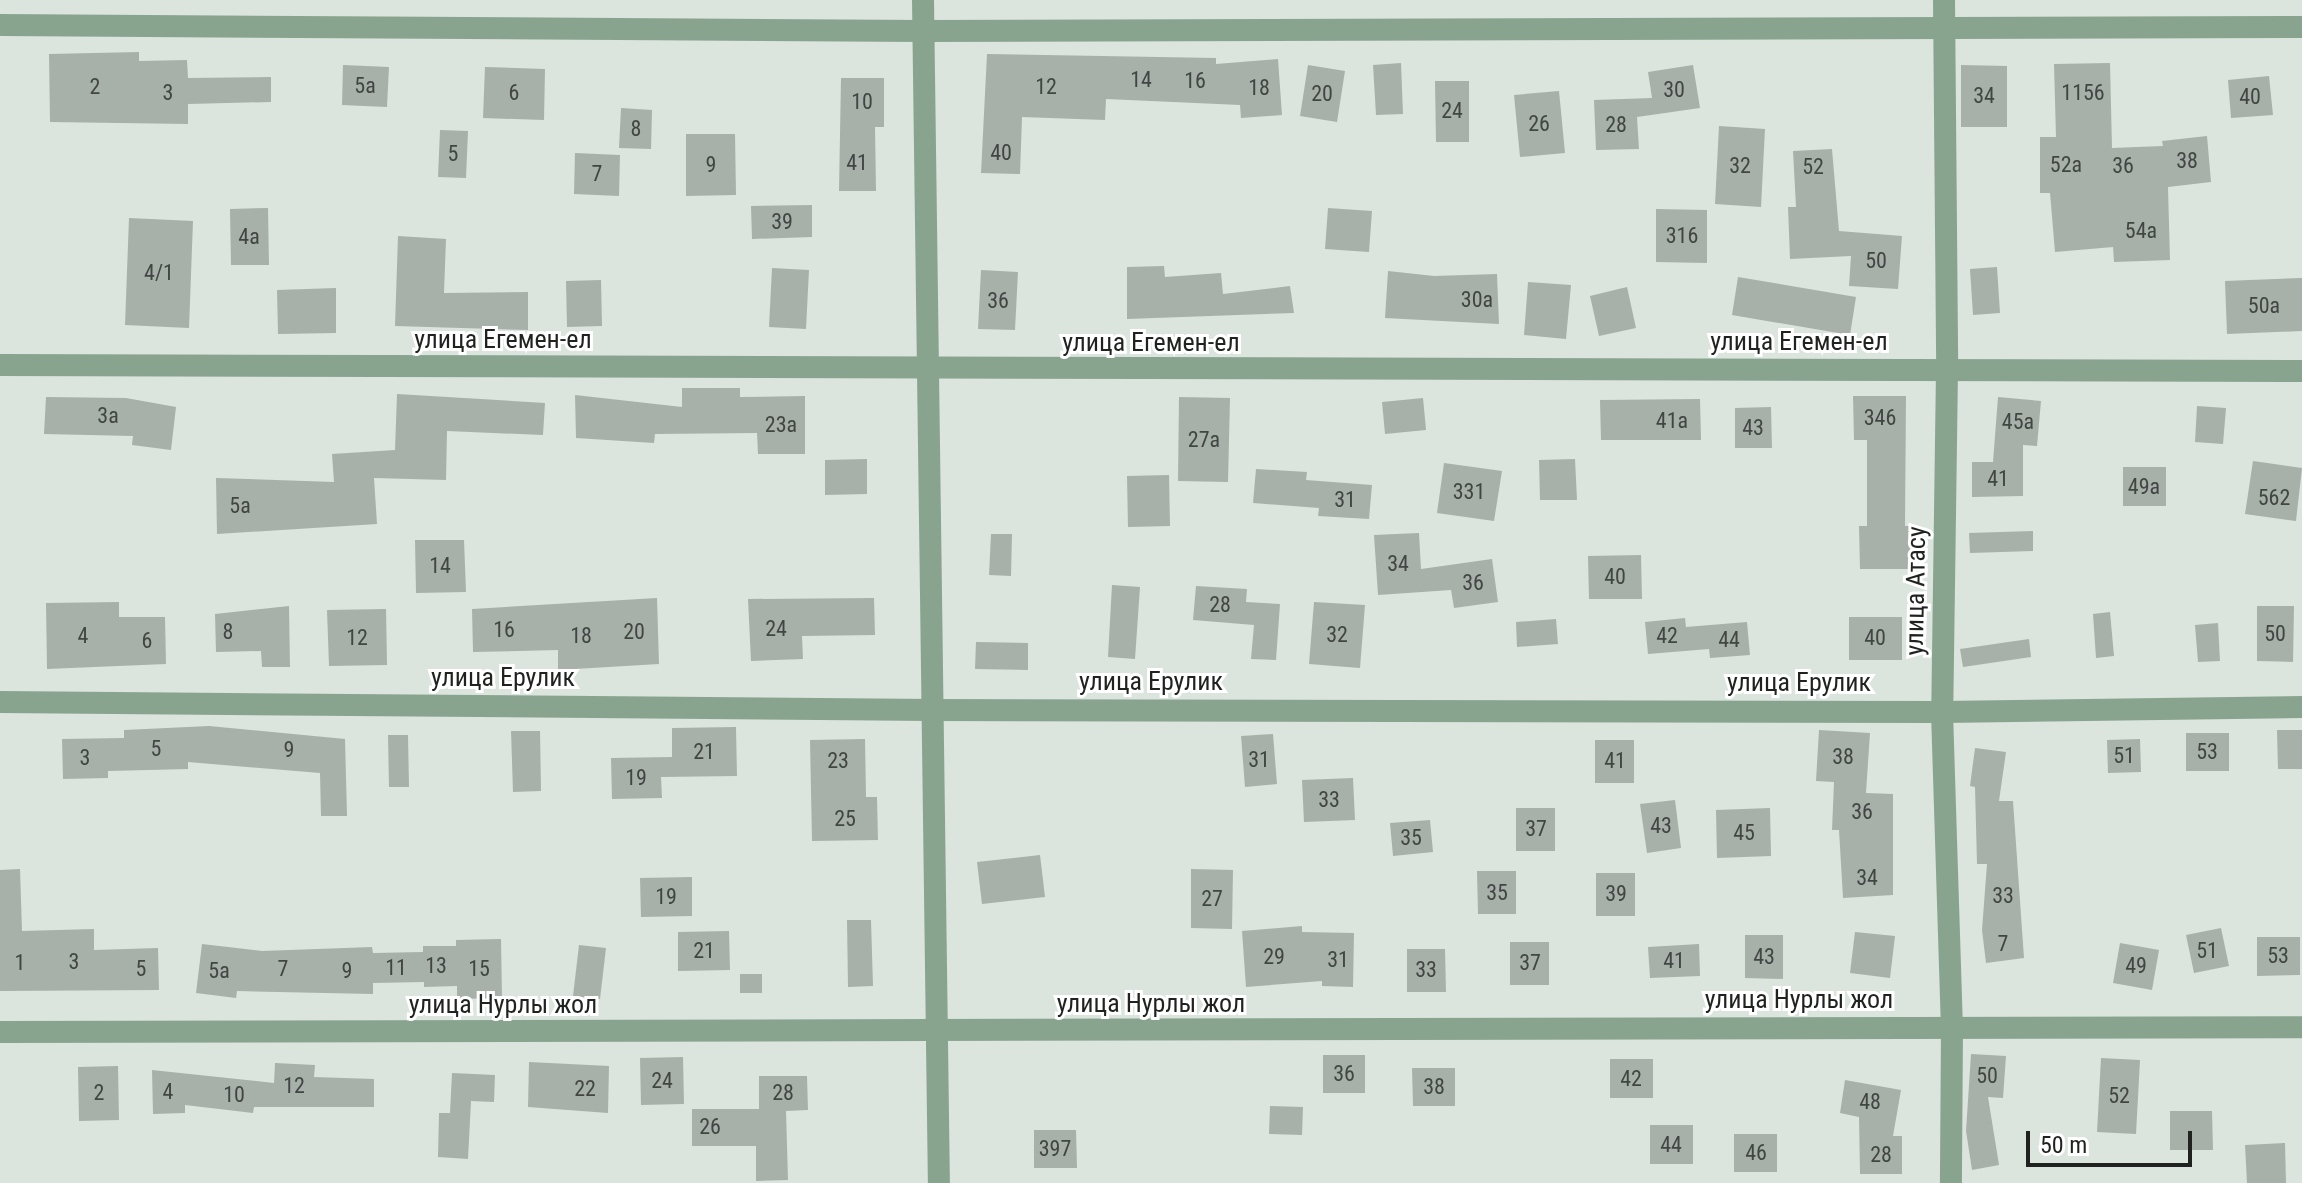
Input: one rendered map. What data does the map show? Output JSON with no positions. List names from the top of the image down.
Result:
{
  "streets": {
    "street": [
      "улица Егемен-ел",
      "улица Атасу",
      "улица Ерулик",
      "улица Нурлы жол"
    ]
  },
  "crossings": [
    ["улица Егемен-ел", "улица Атасу"],
    ["улица Атасу", "улица Ерулик"],
    ["улица Атасу", "улица Нурлы жол"]
  ],
  "house_numbers": [
    "14",
    "16",
    "5а",
    "2",
    "12",
    "18",
    "30",
    "3",
    "6",
    "1156",
    "20",
    "34",
    "40",
    "10",
    "24",
    "26",
    "28",
    "8",
    "40",
    "5",
    "38",
    "41",
    "9",
    "52а",
    "32",
    "36",
    "52",
    "7",
    "39",
    "54а",
    "316",
    "4а",
    "50",
    "4/1",
    "30а",
    "36",
    "50а",
    "3а",
    "346",
    "41а",
    "45а",
    "23а",
    "43",
    "27а",
    "41",
    "49а",
    "331",
    "562",
    "31",
    "5а",
    "34",
    "14",
    "40",
    "36",
    "28",
    "24",
    "16",
    "8",
    "20",
    "50",
    "32",
    "4",
    "18",
    "42",
    "12",
    "40",
    "44",
    "6",
    "5",
    "9",
    "21",
    "53",
    "51",
    "38",
    "3",
    "31",
    "23",
    "41",
    "19",
    "33",
    "36",
    "25",
    "43",
    "37",
    "45",
    "35",
    "34",
    "35",
    "39",
    "33",
    "19",
    "27",
    "7",
    "21",
    "51",
    "53",
    "29",
    "43",
    "31",
    "41",
    "3",
    "1",
    "37",
    "13",
    "49",
    "11",
    "5",
    "7",
    "15",
    "33",
    "5а",
    "9",
    "36",
    "50",
    "42",
    "24",
    "12",
    "38",
    "22",
    "4",
    "2",
    "28",
    "10",
    "52",
    "48",
    "26",
    "44",
    "397",
    "46",
    "28"
  ],
  "scale_bar": "50 m"
}
